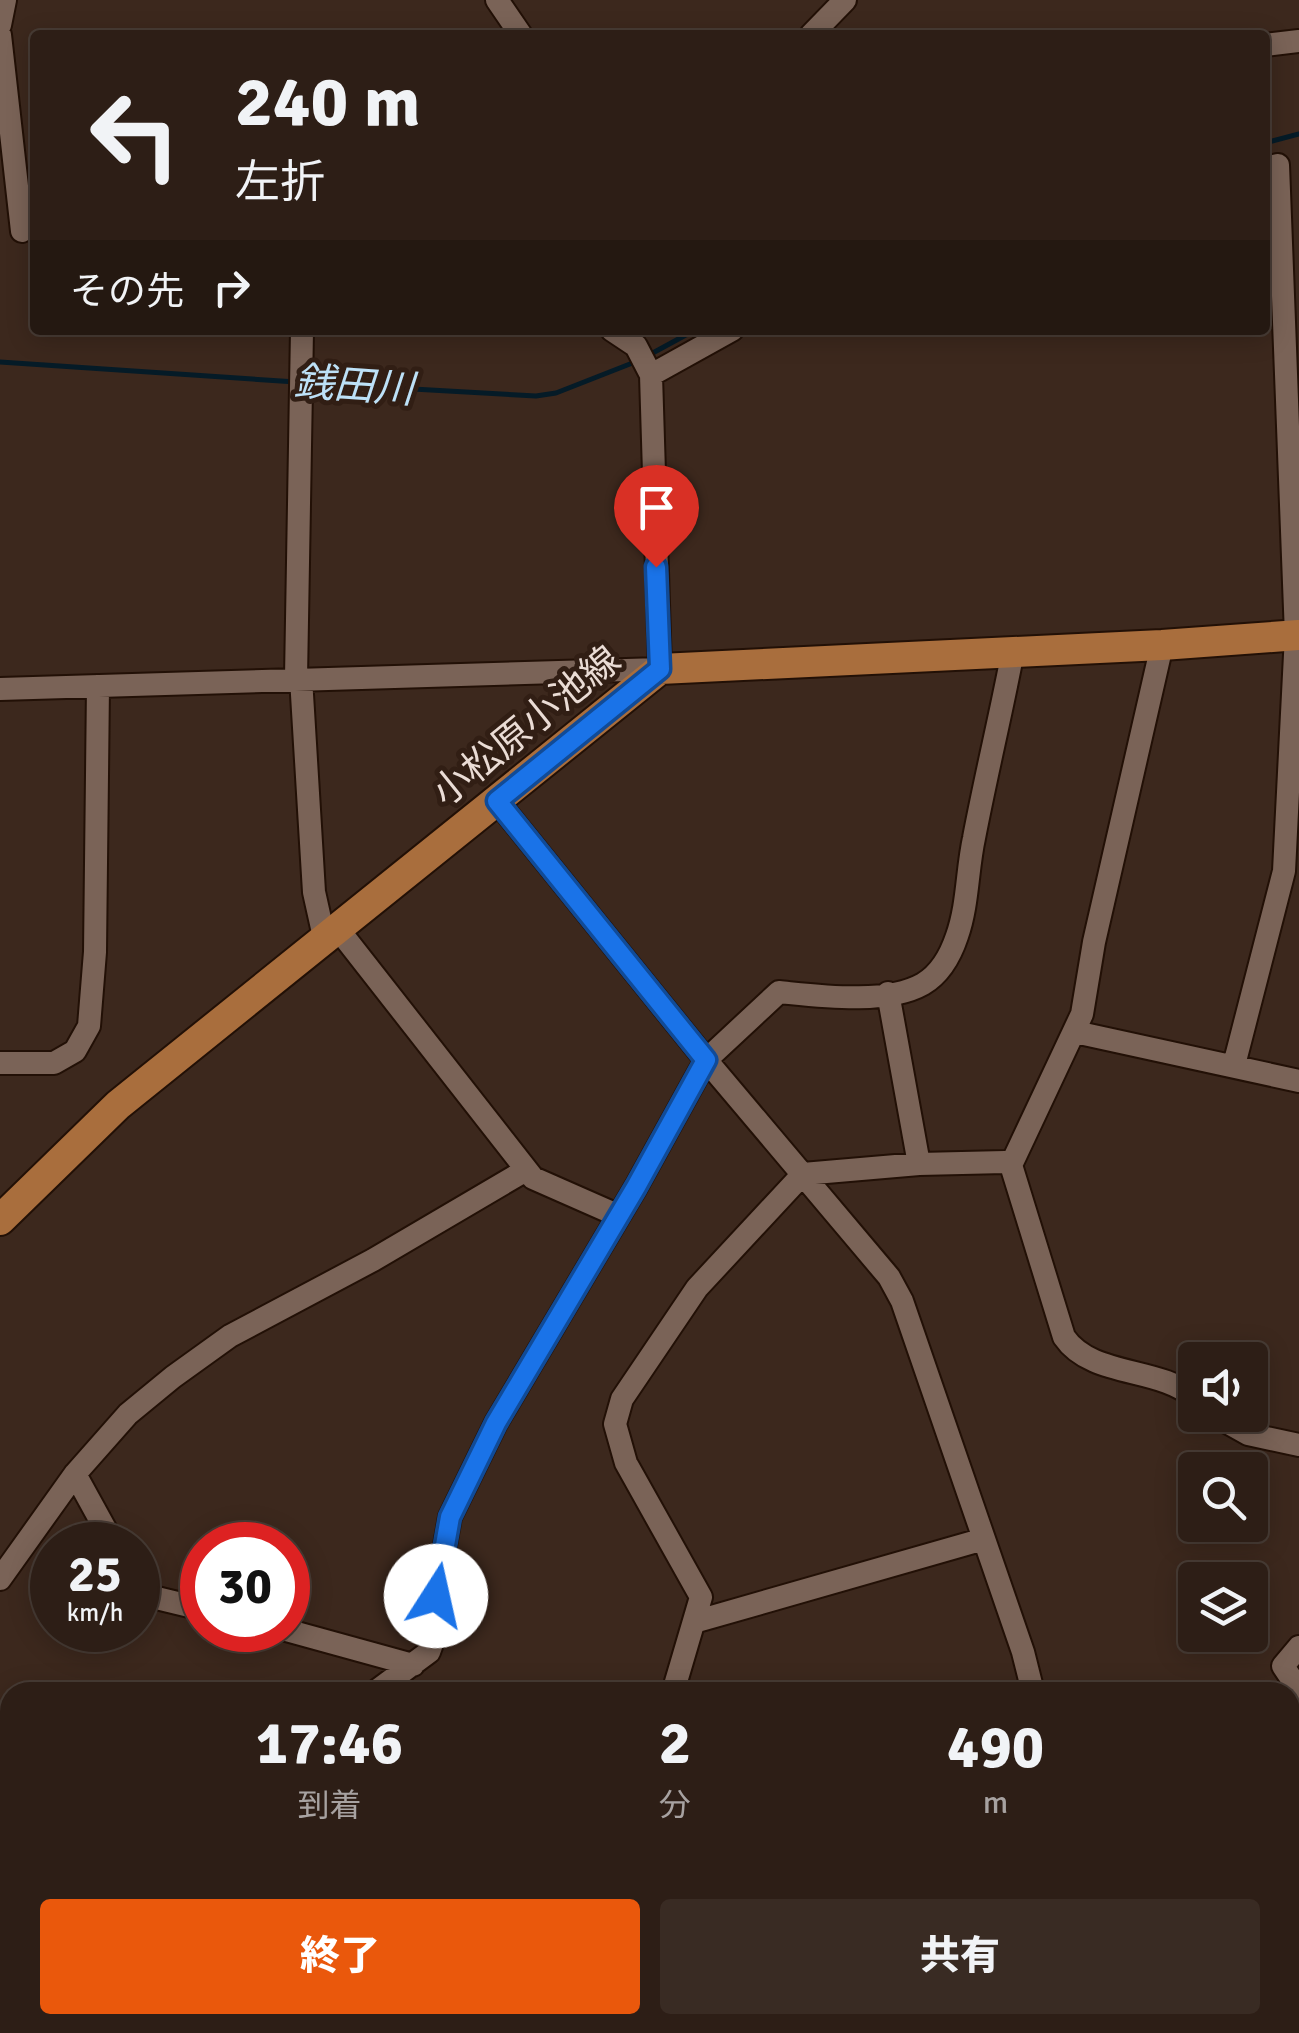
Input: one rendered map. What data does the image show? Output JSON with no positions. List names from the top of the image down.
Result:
{
  "streets": {
    "main road": ["小松原小池線"]
  },
  "water": ["銭田川"],
  "page": {
    "turn": ["240 m", "左折"],
    "then": "その先",
    "speed": "25 km/h",
    "limit": "30",
    "eta": [
      "17:46",
      "到着",
      "2",
      "分",
      "490",
      "m"
    ],
    "buttons": ["終了", "共有"]
  }
}
